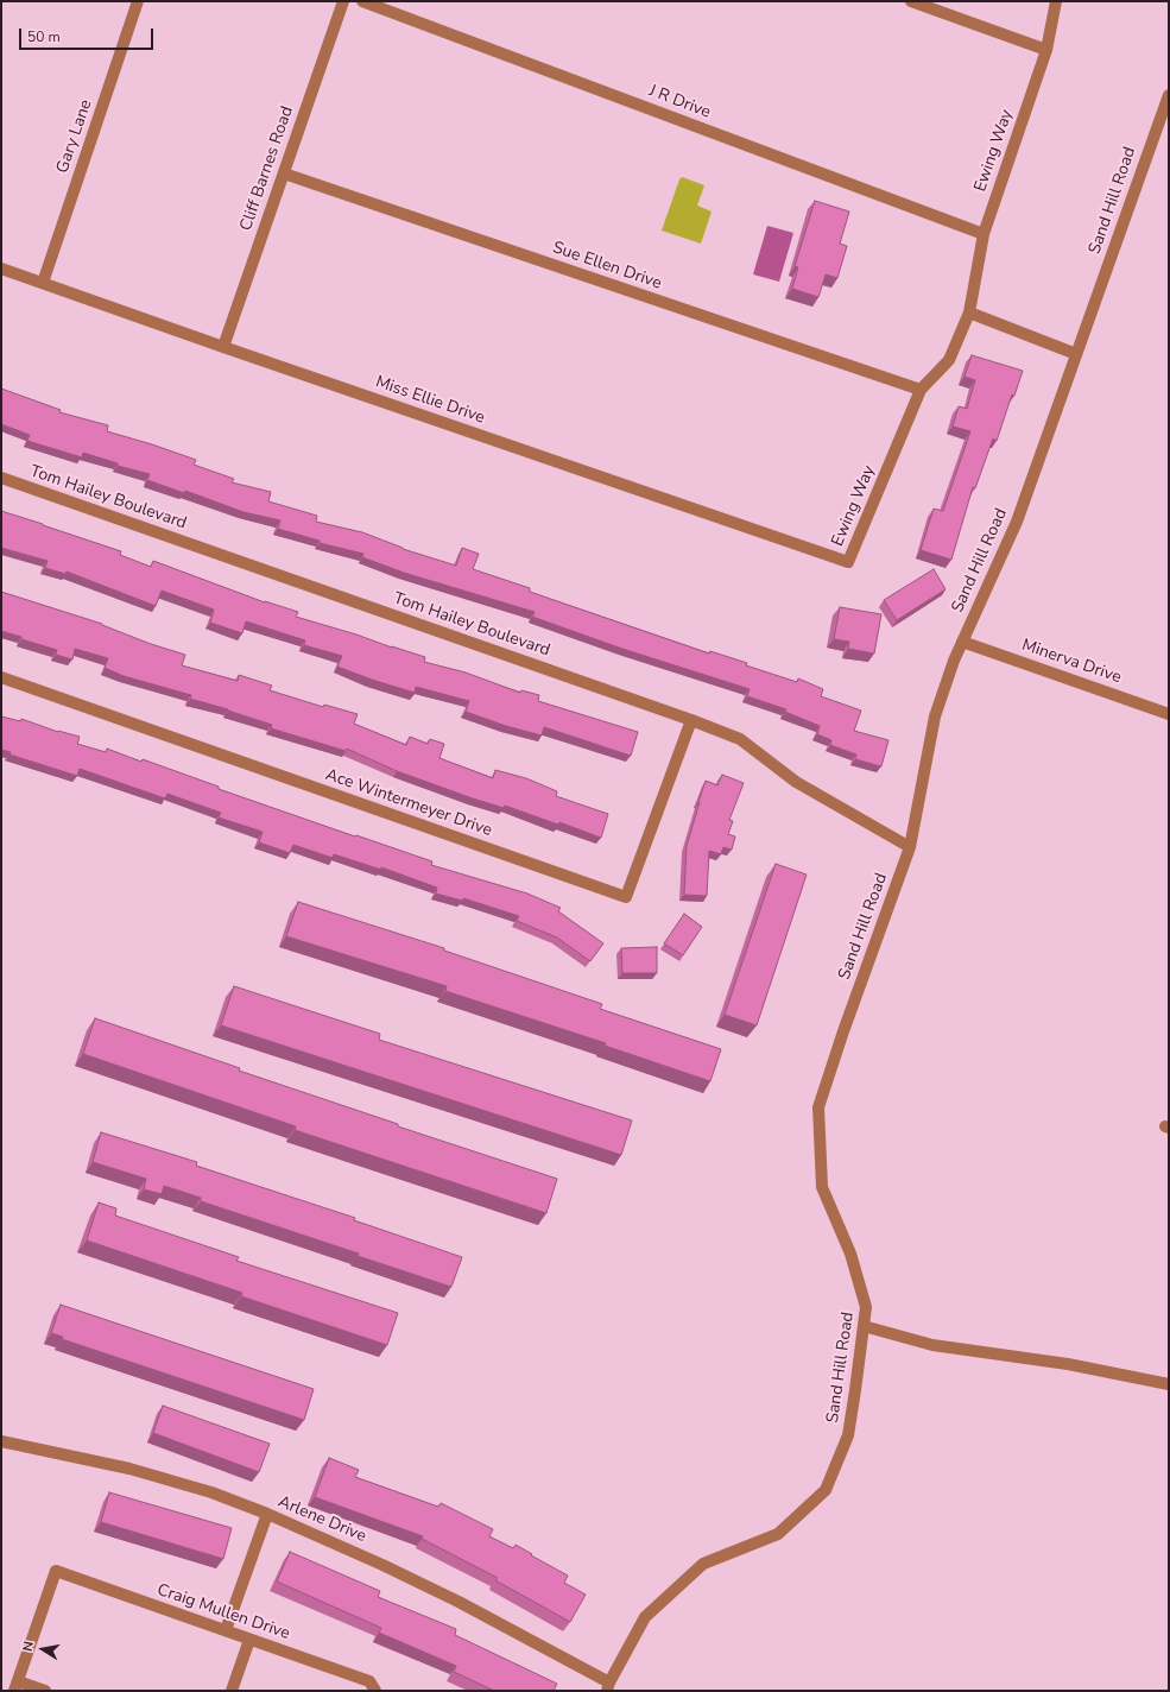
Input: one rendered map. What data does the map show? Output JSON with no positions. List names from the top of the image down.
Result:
{
  "streets": {
    "street": [
      "J R Drive",
      "Gary Lane",
      "Ewing Way",
      "Cliff Barnes Road",
      "Sand Hill Road",
      "Sue Ellen Drive",
      "Miss Ellie Drive",
      "Tom Hailey Boulevard",
      "Minerva Drive",
      "Ace Wintermeyer Drive",
      "Arlene Drive",
      "Craig Mullen Drive"
    ]
  },
  "crossings": [
    ["J R Drive", "Ewing Way"],
    ["Gary Lane", "Miss Ellie Drive"],
    ["Ewing Way", "Sue Ellen Drive"],
    ["Ewing Way", "Miss Ellie Drive"],
    ["Cliff Barnes Road", "Sue Ellen Drive"],
    ["Cliff Barnes Road", "Miss Ellie Drive"],
    ["Sand Hill Road", "Tom Hailey Boulevard"],
    ["Sand Hill Road", "Minerva Drive"],
    ["Sand Hill Road", "Arlene Drive"],
    ["Tom Hailey Boulevard", "Ace Wintermeyer Drive"]
  ],
  "scale_bar": "50 m",
  "north": "left"
}
